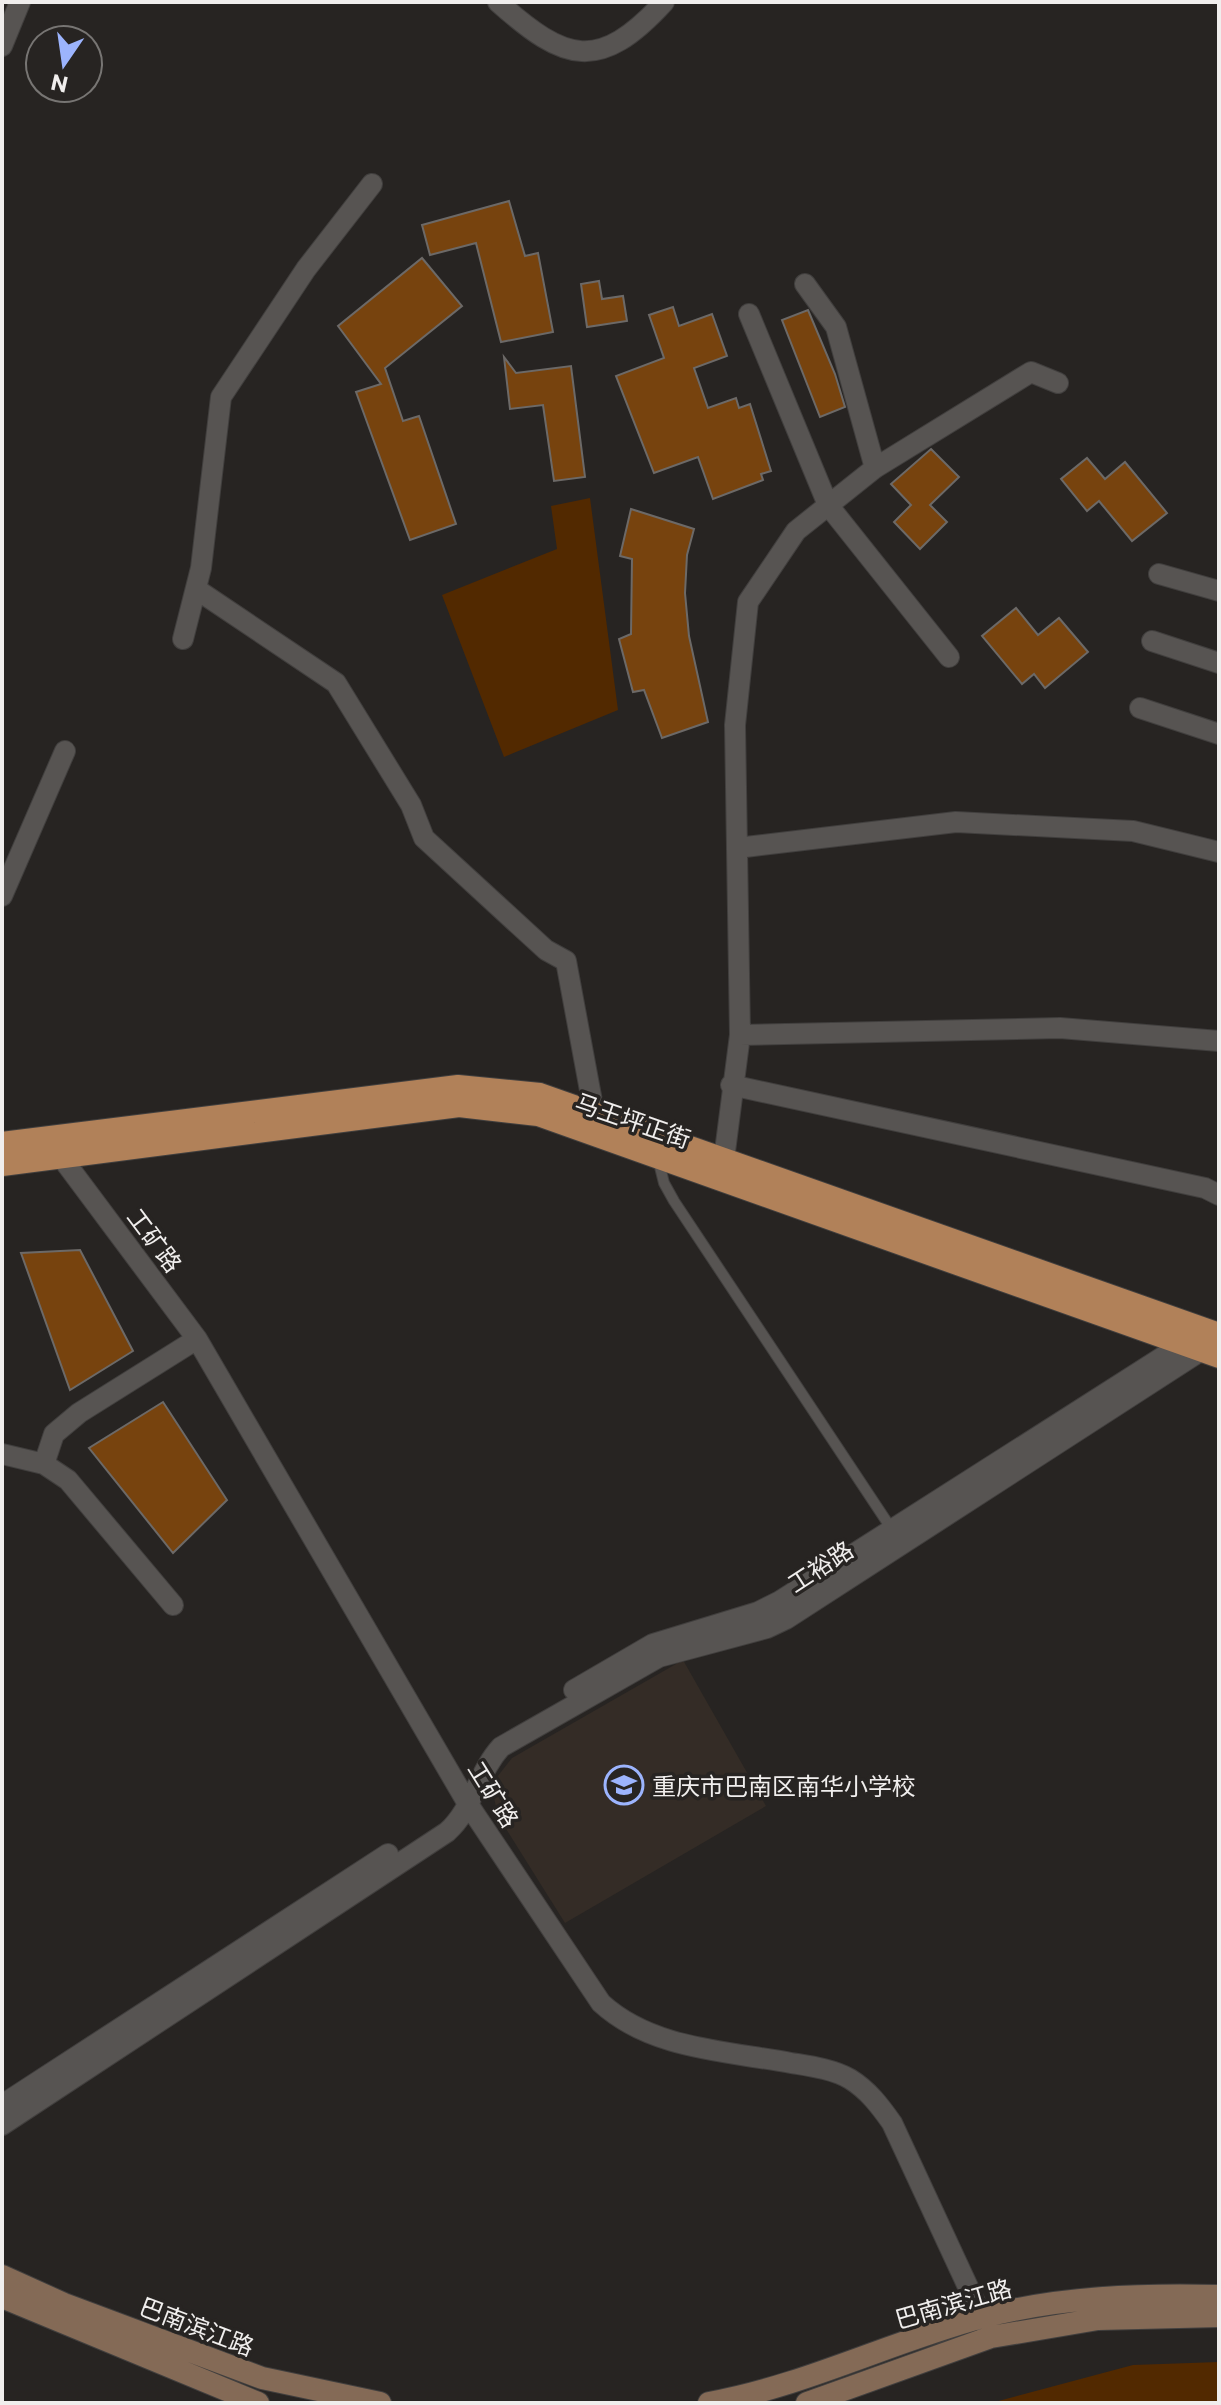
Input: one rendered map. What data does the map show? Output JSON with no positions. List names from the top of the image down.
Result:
{
  "streets": {
    "main road": ["马王坪正街", "巴南滨江路"],
    "street": ["工矿路", "工裕路"]
  },
  "crossings": [
    ["马王坪正街", "工矿路"],
    ["马王坪正街", "工裕路"],
    ["工矿路", "工裕路"],
    ["工矿路", "巴南滨江路"]
  ],
  "places": {
    "school or university": ["重庆市巴南区南华小学校"]
  },
  "north": "bottom"
}
